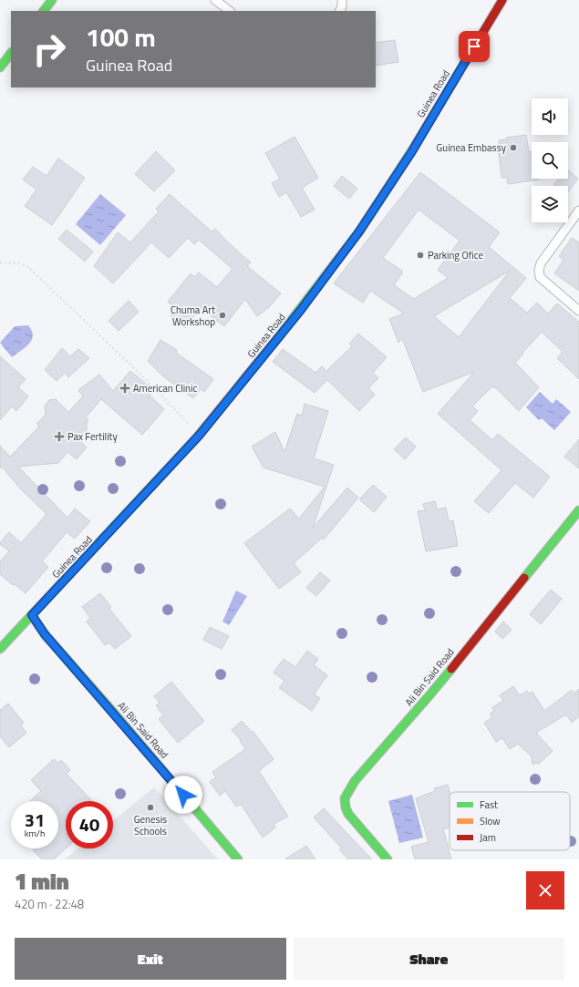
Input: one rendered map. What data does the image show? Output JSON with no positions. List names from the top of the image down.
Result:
{
  "streets": {
    "street": ["Guinea Road", "Ali Bin Said Road"]
  },
  "crossings": [
    ["Guinea Road", "Ali Bin Said Road"]
  ],
  "places": {
    "other": [
      "Guinea Embassy",
      "Parking Ofice",
      "Chuma Art Workshop",
      "Genesis Schools"
    ],
    "health": ["American Clinic", "Pax Fertility"]
  },
  "legend": ["Fast", "Slow", "Jam"],
  "page": {
    "turn": ["100 m", "Guinea Road"],
    "speed": "31 km/h",
    "limit": "40",
    "heading": ["1 min", "420 m · 22:48"],
    "buttons": ["Exit", "Share"]
  }
}
